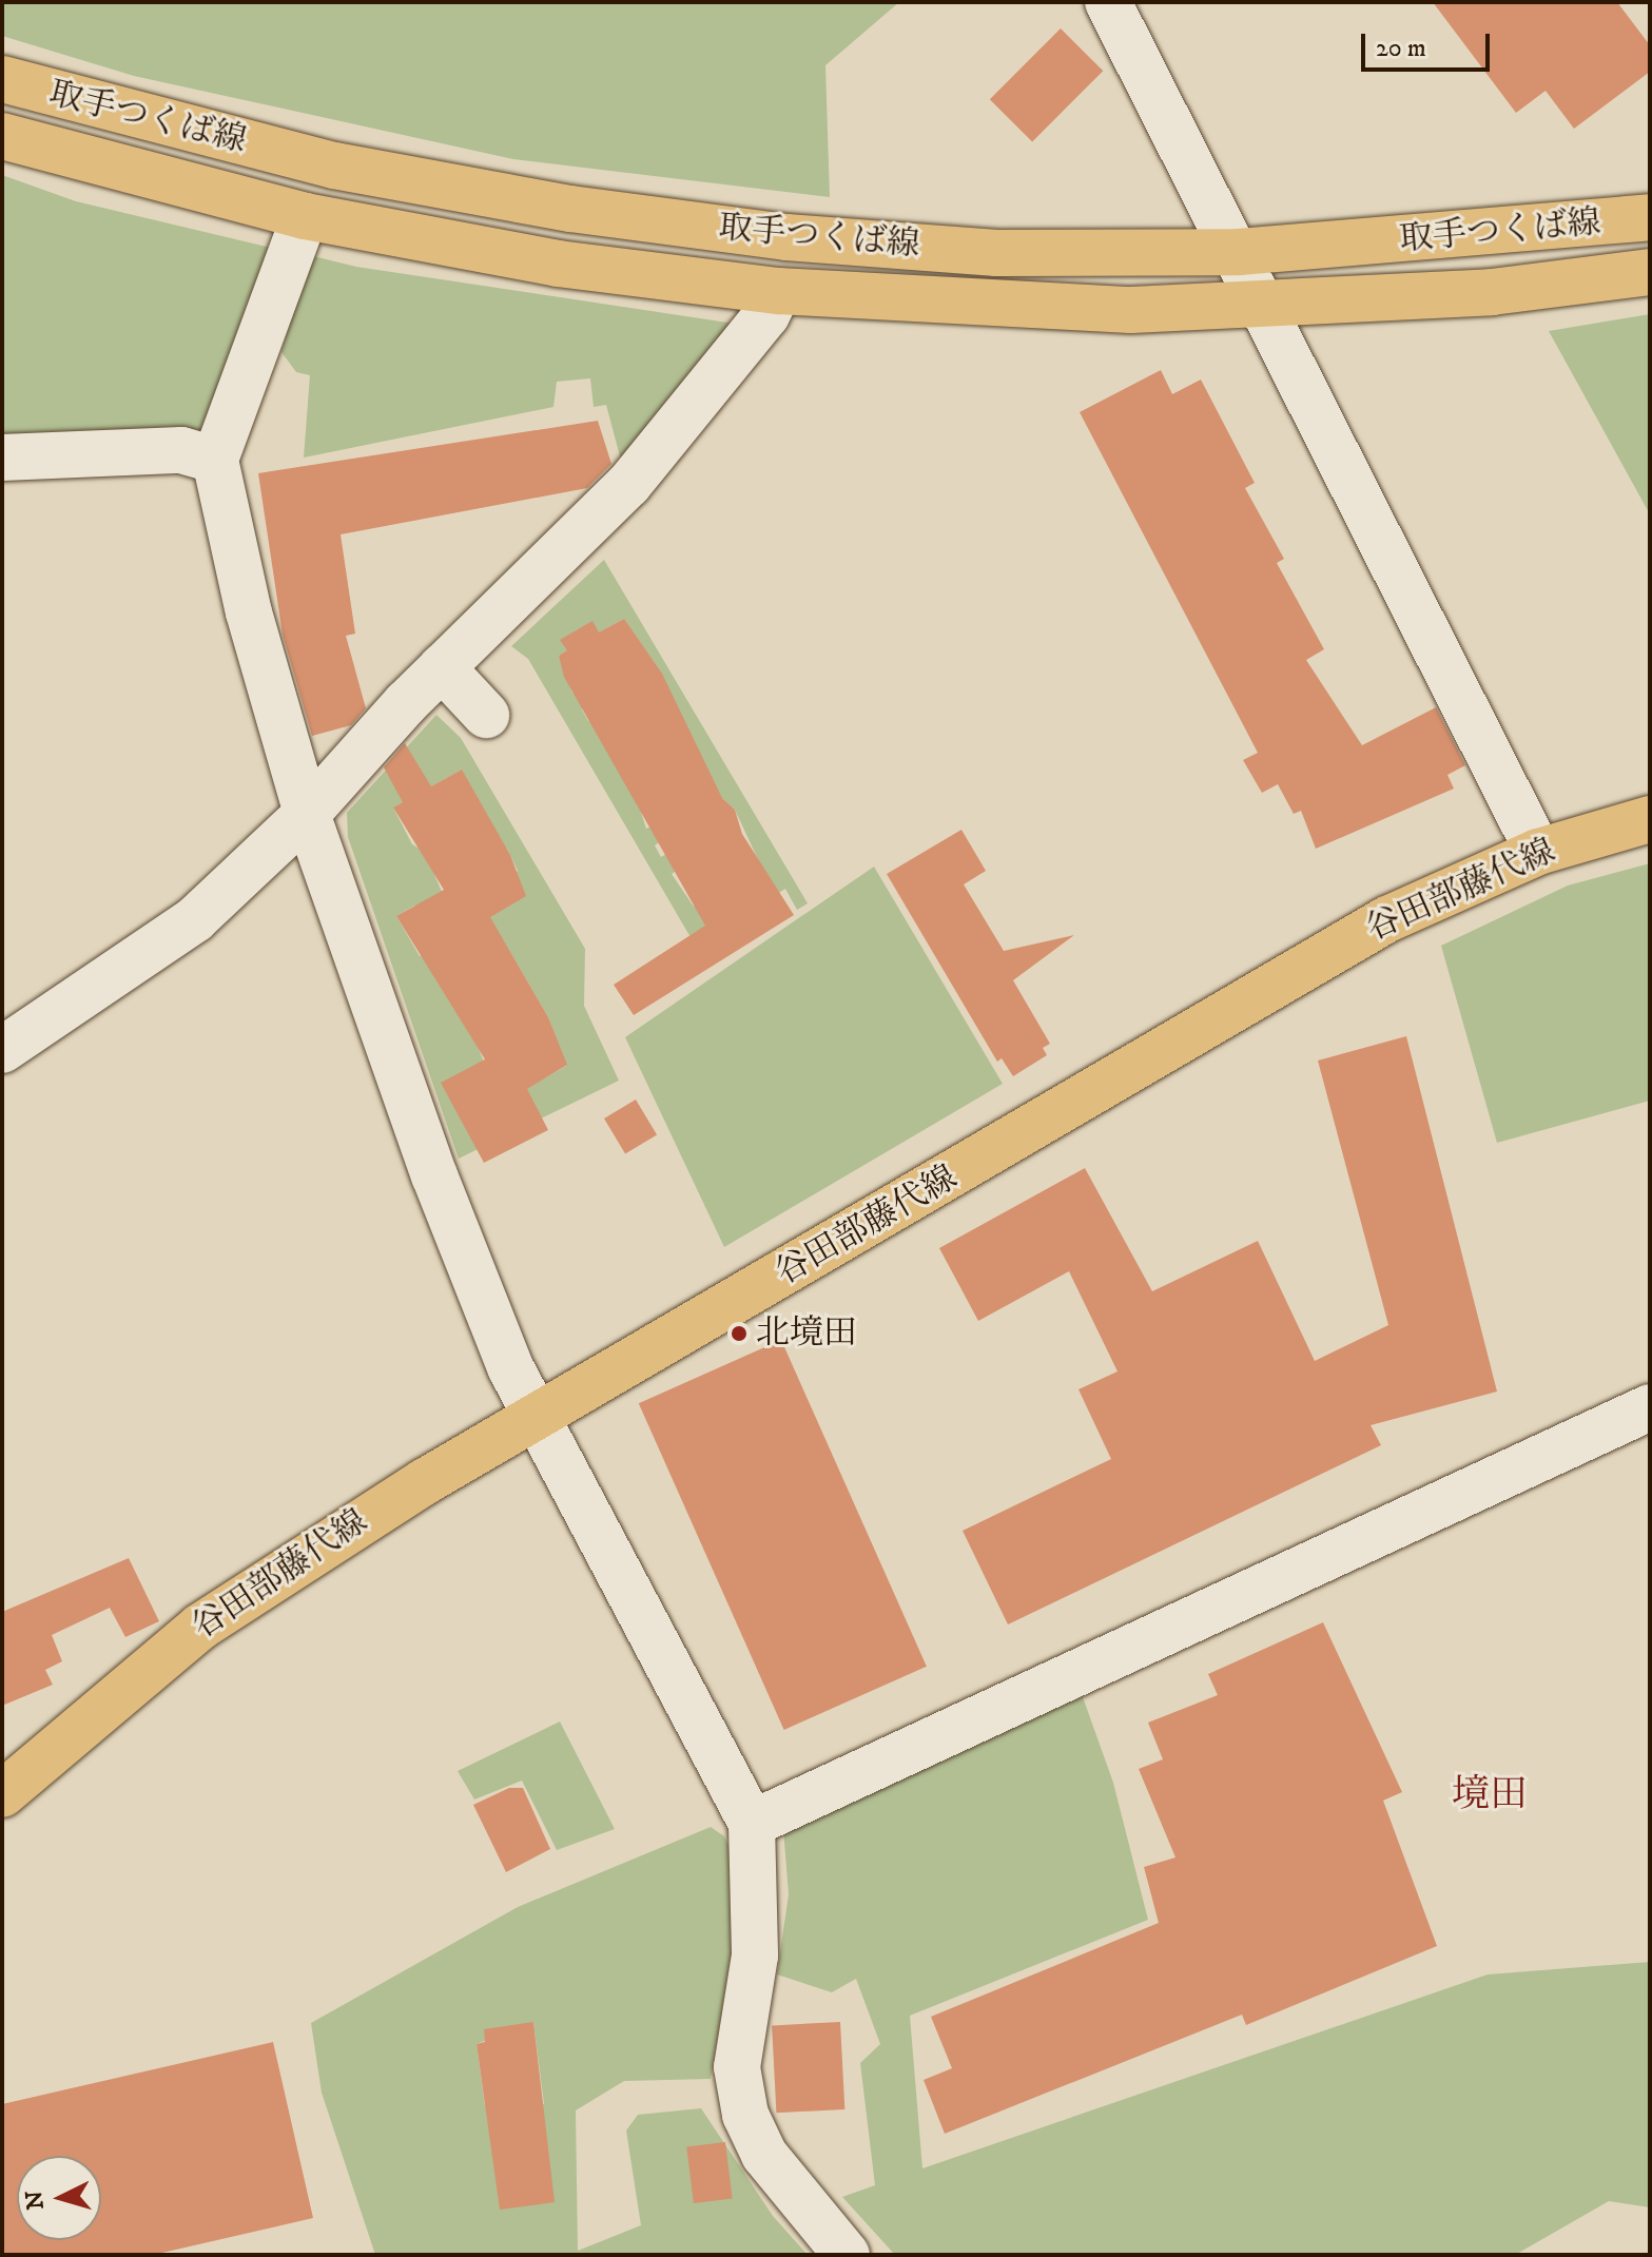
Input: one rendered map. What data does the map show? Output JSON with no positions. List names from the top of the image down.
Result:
{
  "streets": {
    "main road": ["取手つくば線", "谷田部藤代線"]
  },
  "districts": ["境田"],
  "places": ["北境田"],
  "scale_bar": "20 m",
  "north": "left"
}
